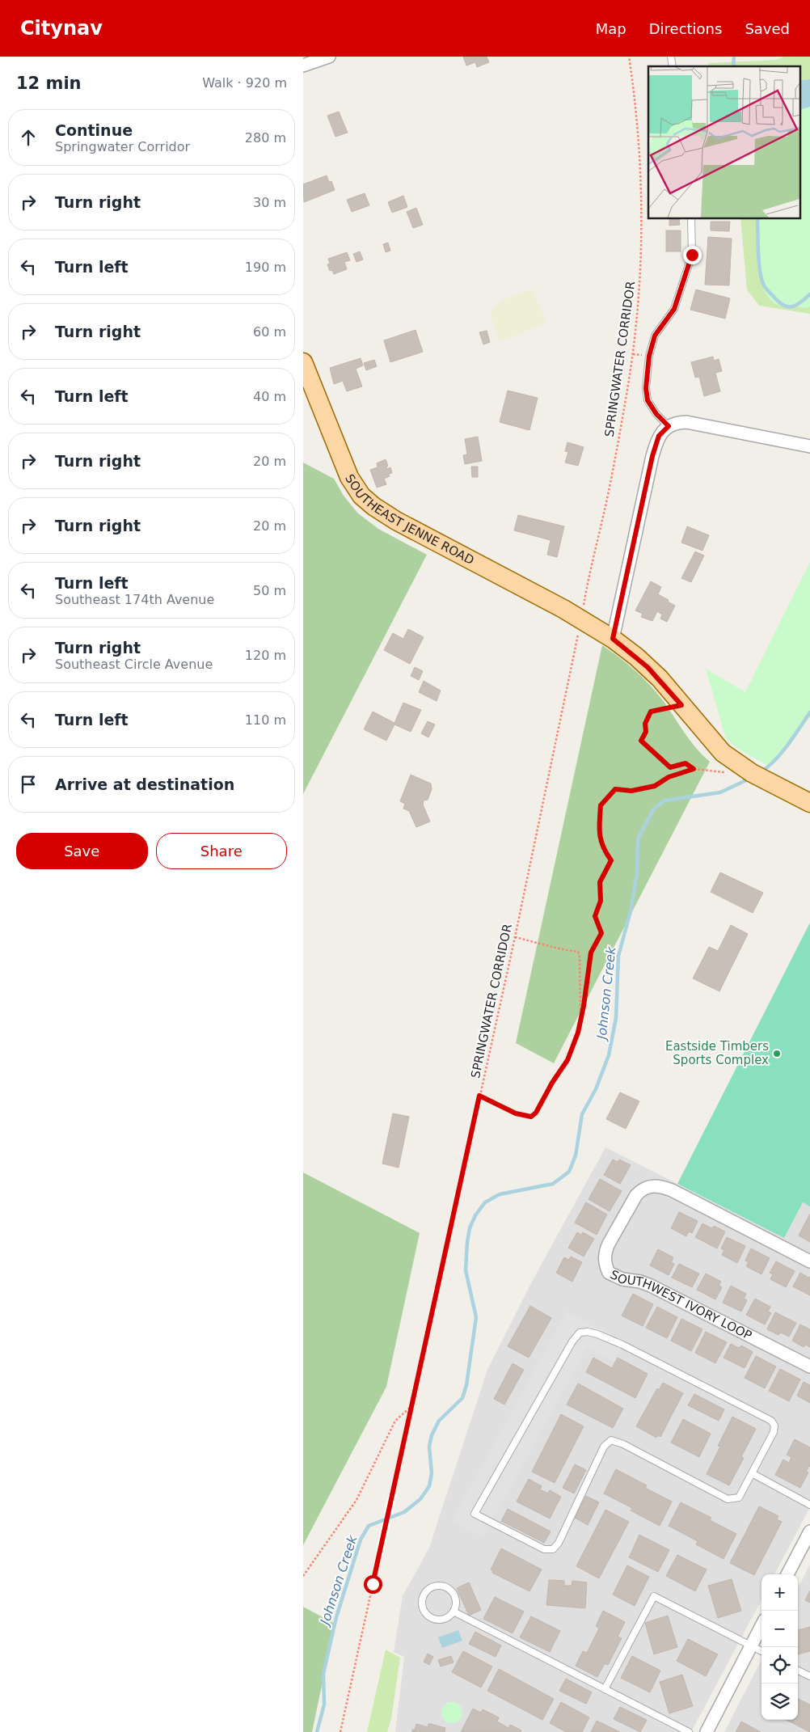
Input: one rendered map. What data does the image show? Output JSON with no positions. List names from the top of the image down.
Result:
{
  "streets": {
    "main road": ["SOUTHEAST JENNE ROAD"],
    "street": ["SOUTHWEST IVORY LOOP"],
    "path": ["SPRINGWATER CORRIDOR"]
  },
  "crossings": [
    ["SPRINGWATER CORRIDOR", "SOUTHEAST JENNE ROAD"]
  ],
  "water": ["Johnson Creek"],
  "places": ["Eastside Timbers Sports Complex"],
  "page": {
    "header": "Citynav",
    "nav": ["Map", "Directions", "Saved"],
    "heading": ["12 min", "Walk · 920 m"],
    "list": [
      ["Continue", "Springwater Corridor", "280 m"],
      ["Turn right", "30 m"],
      ["Turn left", "190 m"],
      ["Turn right", "60 m"],
      ["Turn left", "40 m"],
      ["Turn right", "20 m"],
      ["Turn right", "20 m"],
      ["Turn left", "Southeast 174th Avenue", "50 m"],
      ["Turn right", "Southeast Circle Avenue", "120 m"],
      ["Turn left", "110 m"],
      "Arrive at destination"
    ],
    "buttons": ["Save", "Share"],
    "map_buttons": ["+", "−"]
  }
}
